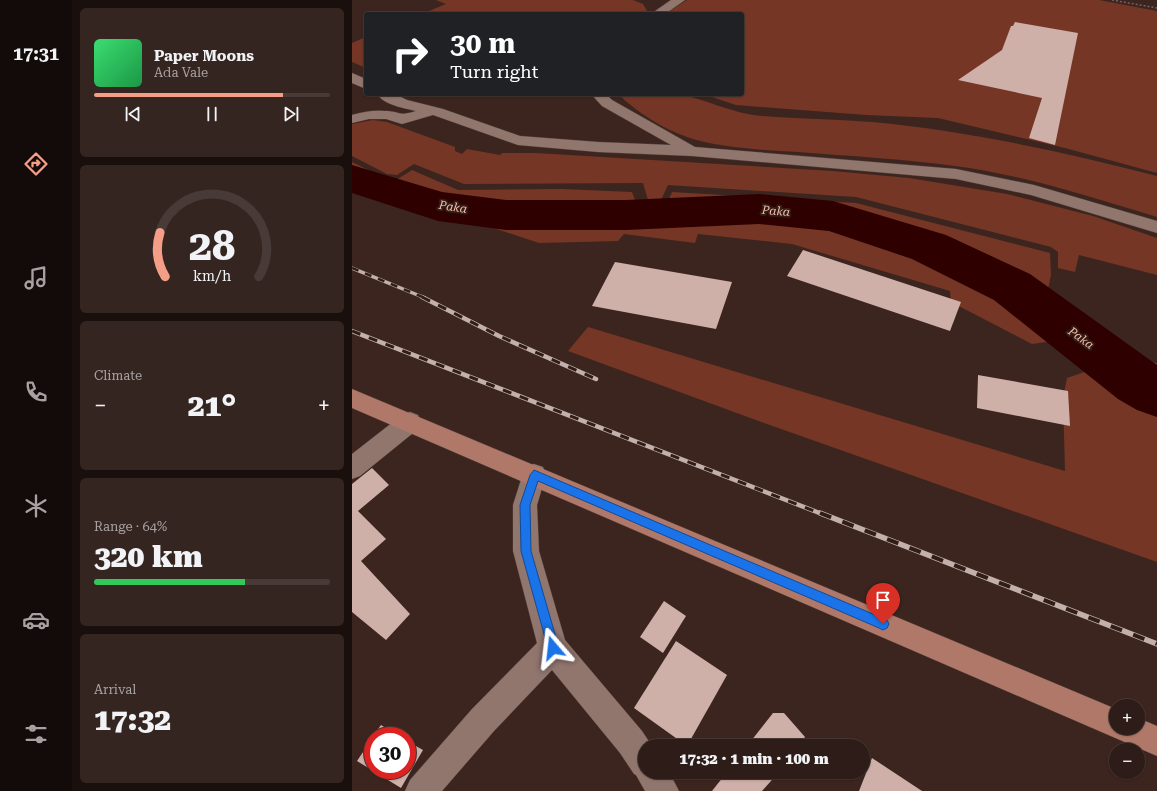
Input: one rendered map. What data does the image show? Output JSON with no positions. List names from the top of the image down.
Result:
{
  "water": ["Paka"],
  "page": {
    "tabs": "17:31",
    "turn": ["30 m", "Turn right"],
    "song": ["Paper Moons", "Ada Vale"],
    "tile": [
      "Climate",
      ["Range · 64%", "320 km"],
      ["Arrival", "17:32"]
    ],
    "heat": ["−", "21°", "+"],
    "map_buttons": ["+", "−"],
    "limit": "30",
    "trip": "17:32 · 1 min · 100 m",
    "gauge": ["28", "km/h"]
  }
}
